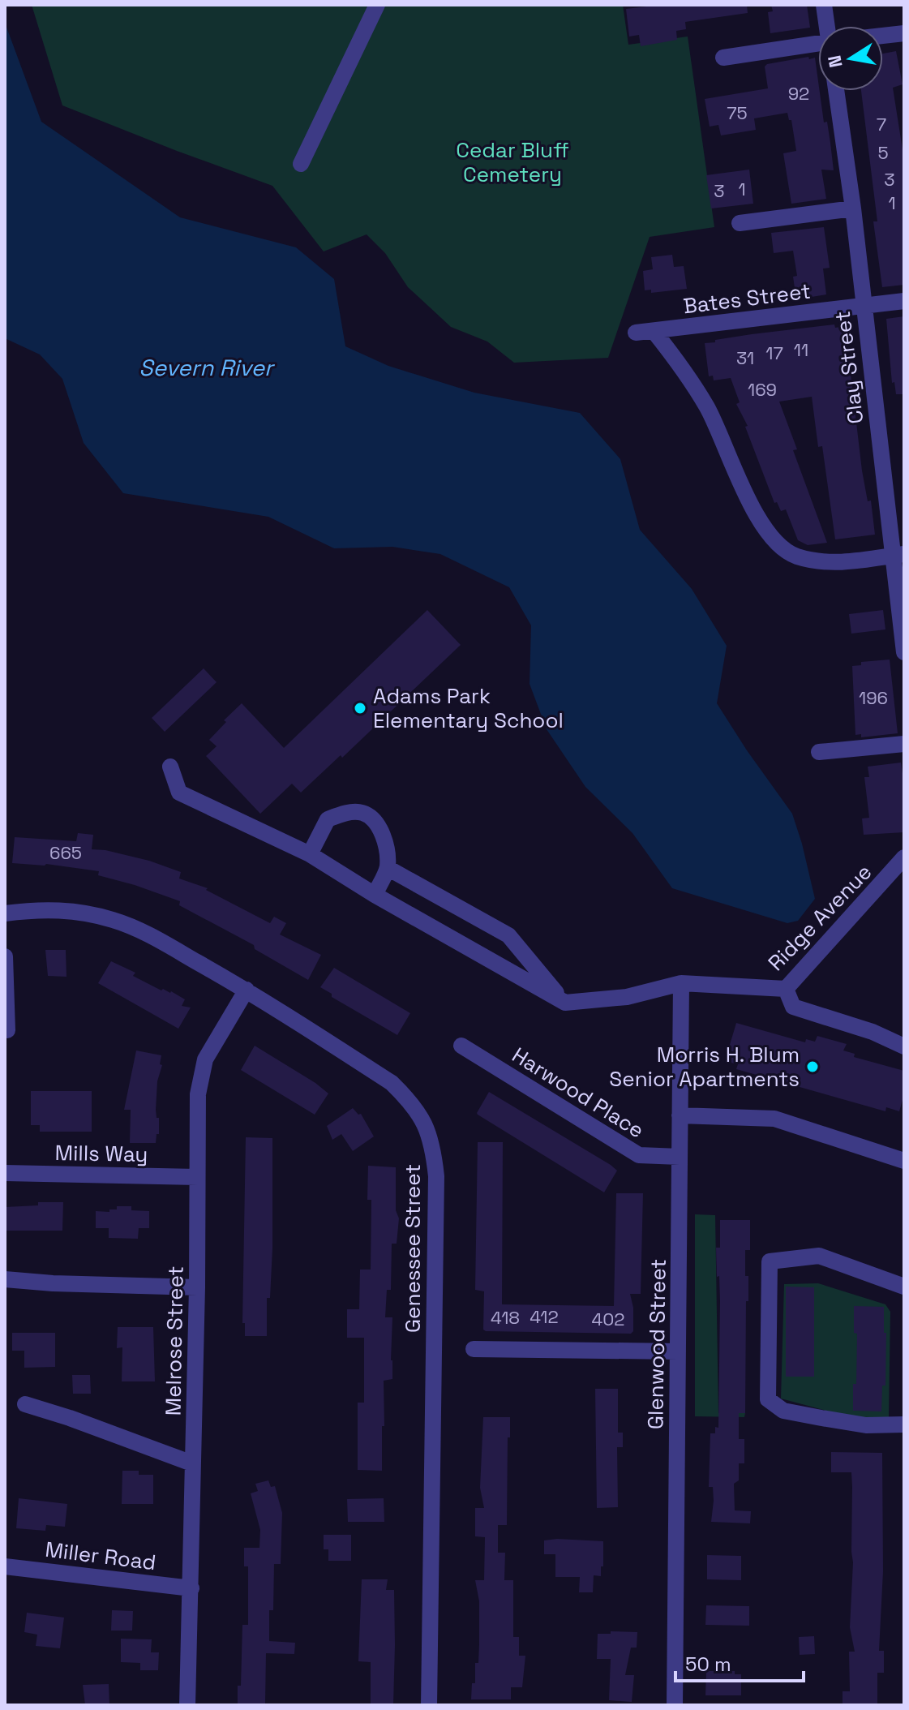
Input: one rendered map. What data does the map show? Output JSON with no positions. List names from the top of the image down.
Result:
{
  "streets": {
    "street": [
      "Bates Street",
      "Clay Street",
      "Ridge Avenue",
      "Harwood Place",
      "Mills Way",
      "Genessee Street",
      "Melrose Street",
      "Glenwood Street",
      "Miller Road"
    ]
  },
  "crossings": [
    ["Bates Street", "Clay Street"],
    ["Ridge Avenue", "Glenwood Street"],
    ["Harwood Place", "Glenwood Street"],
    ["Mills Way", "Melrose Street"],
    ["Genessee Street", "Melrose Street"],
    ["Melrose Street", "Miller Road"]
  ],
  "water": ["Severn River"],
  "parks": ["Cedar Bluff Cemetery"],
  "places": ["Adams Park Elementary School", "Morris H. Blum Senior Apartments"],
  "house_numbers": [
    "92",
    "75",
    "7",
    "5",
    "3",
    "1",
    "3",
    "1",
    "11",
    "17",
    "31",
    "169",
    "196",
    "665",
    "412",
    "418",
    "402"
  ],
  "scale_bar": "50 m",
  "north": "left"
}
